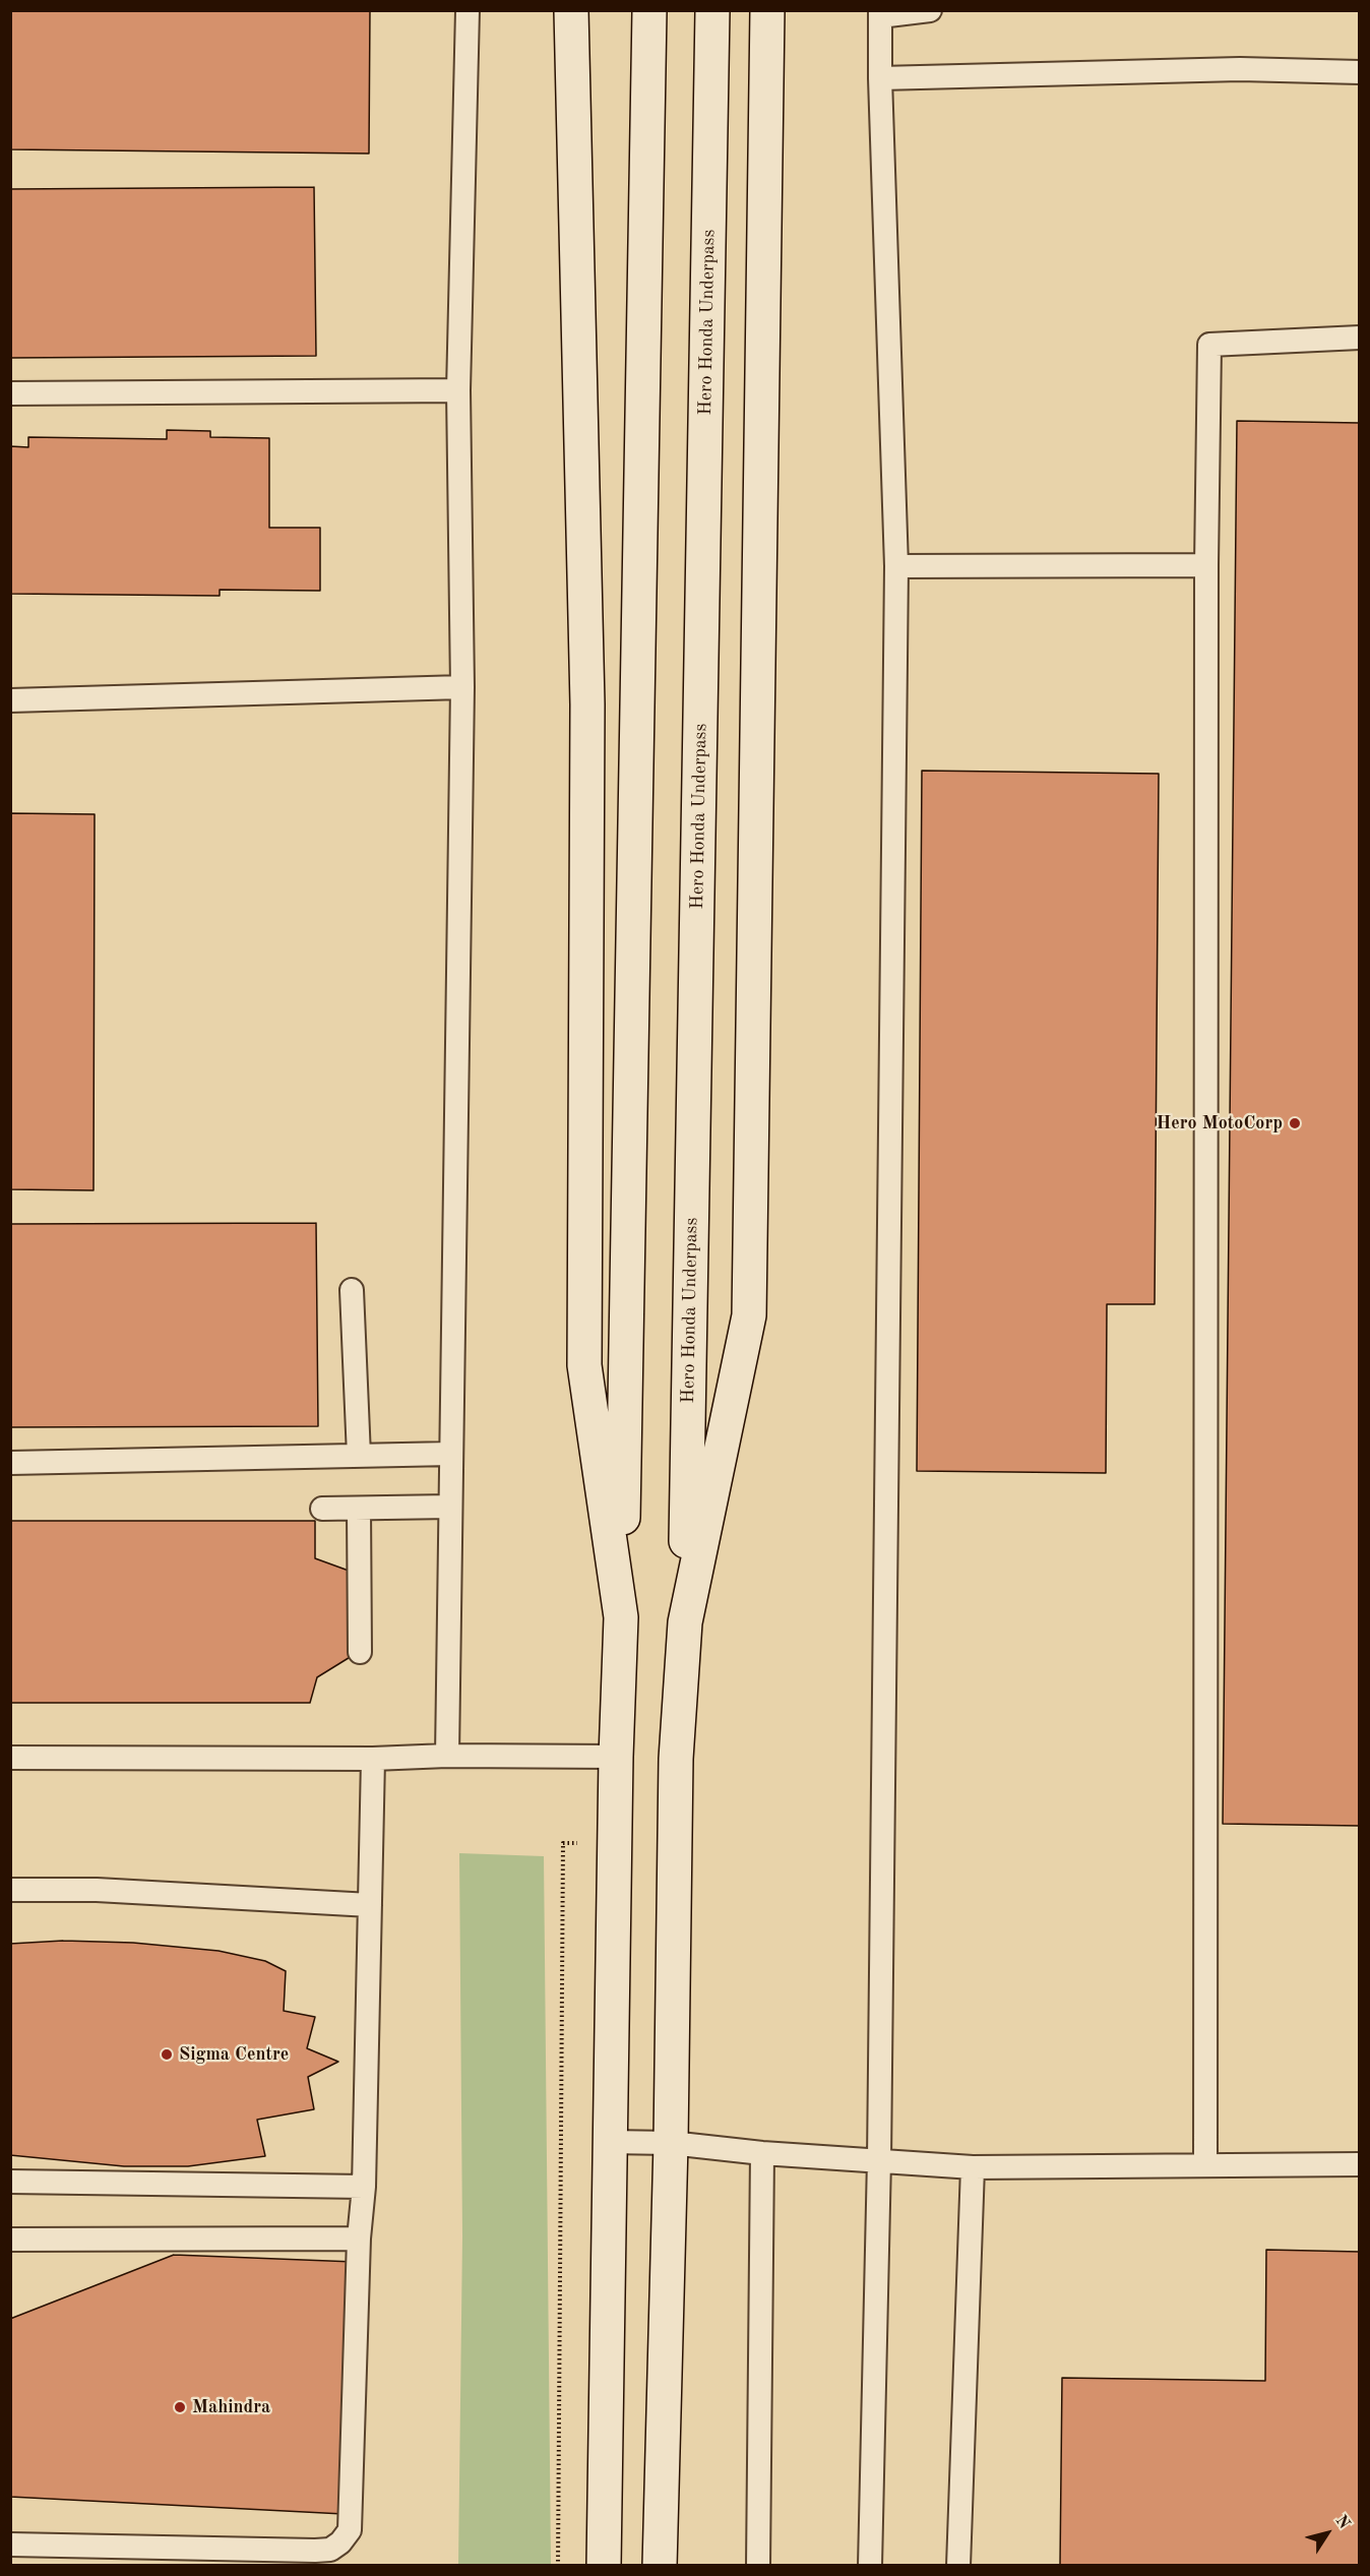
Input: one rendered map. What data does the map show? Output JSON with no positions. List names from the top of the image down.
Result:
{
  "streets": {
    "main road": ["Hero Honda Underpass"]
  },
  "places": ["Hero MotoCorp", "Sigma Centre", "Mahindra"],
  "north": "top right"
}
